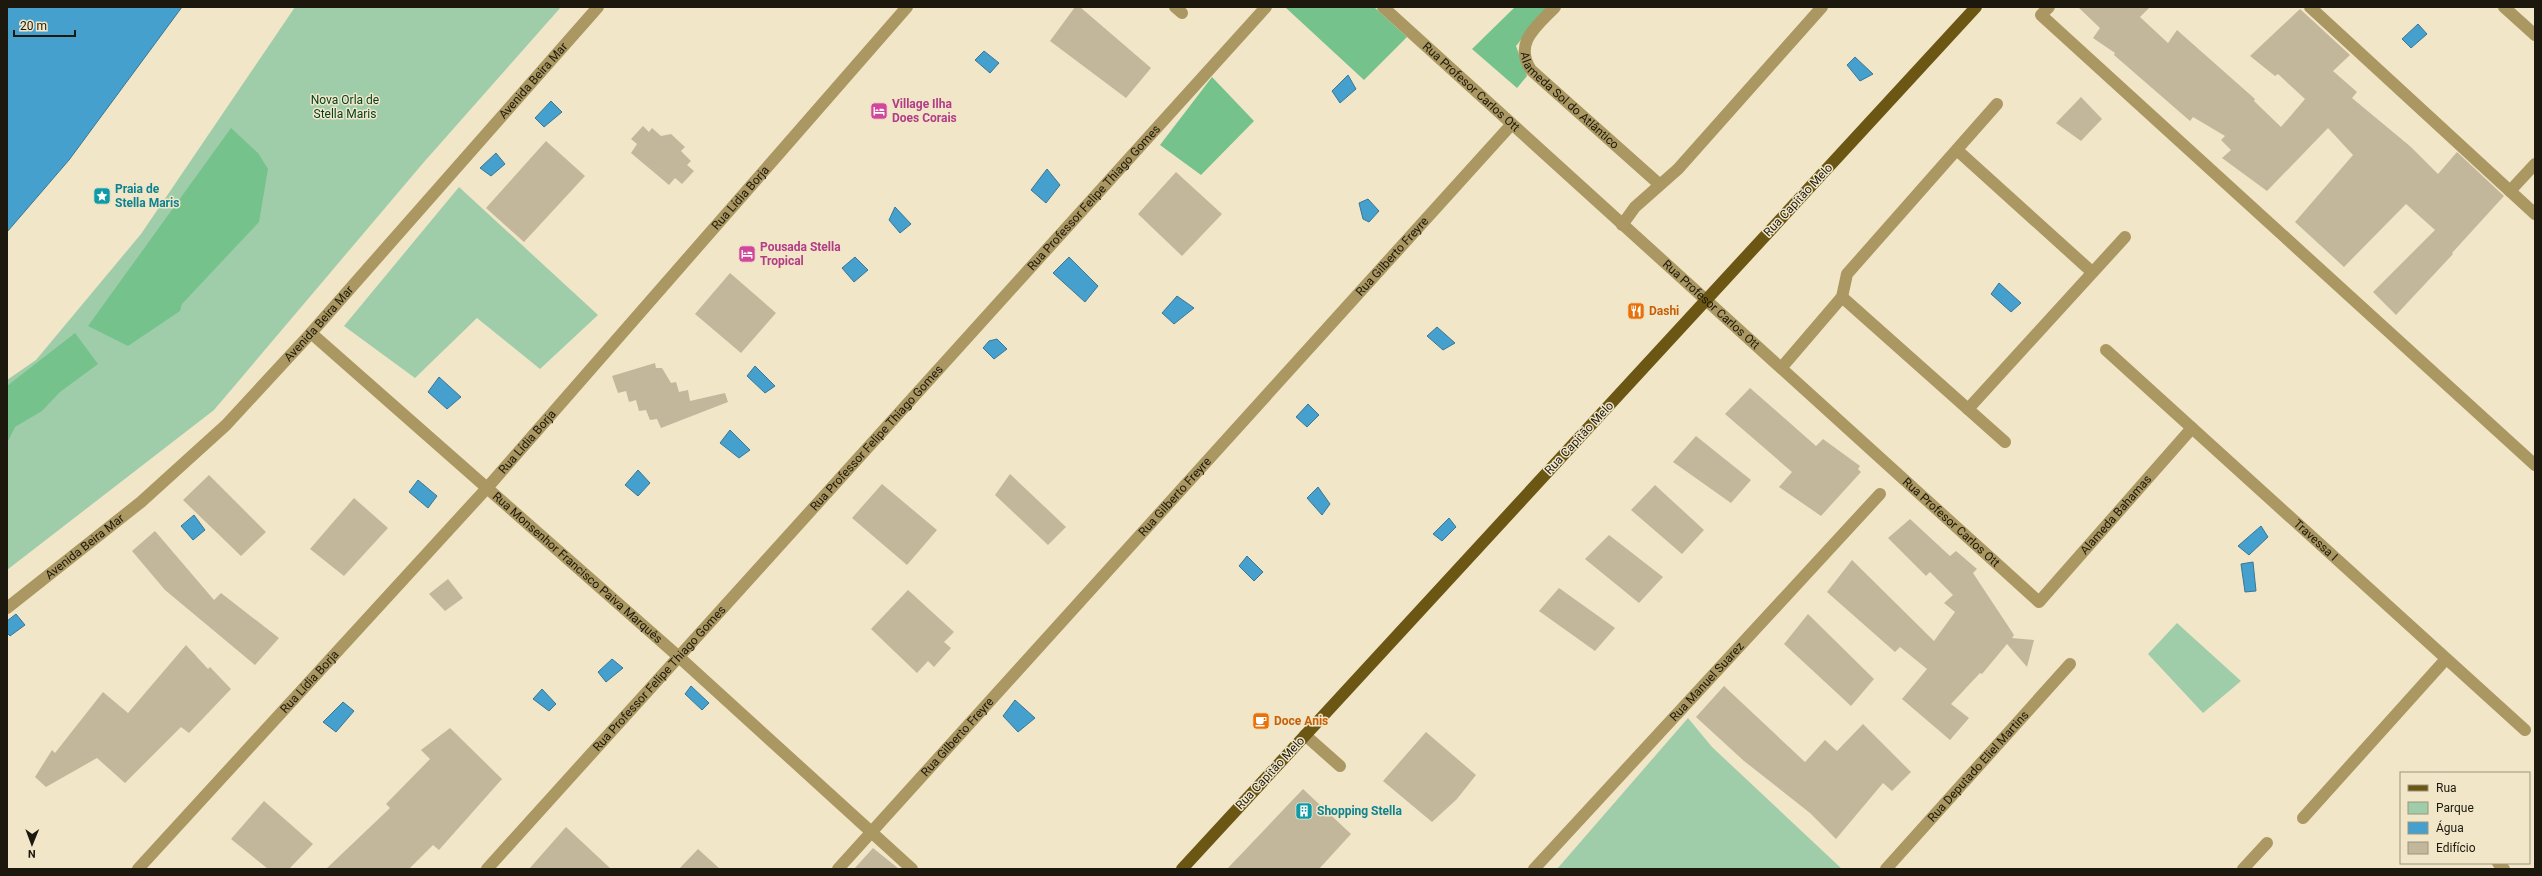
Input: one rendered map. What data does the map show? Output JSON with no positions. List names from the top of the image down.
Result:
{
  "streets": {
    "main road": ["Rua Capitão Melo"],
    "street": [
      "Avenida Beira Mar",
      "Rua Profesor Carlos Ott",
      "Alameda Sol do Atlântico",
      "Rua Lídia Borja",
      "Rua Professor Felipe Thiago Gomes",
      "Rua Gilberto Freyre",
      "Alameda Bahamas",
      "Travessa I",
      "Rua Monsenhor Francisco Paiva Marquês",
      "Rua Manuel Suarez",
      "Rua Deputado Eliel Martins"
    ]
  },
  "crossings": [
    ["Avenida Beira Mar", "Rua Monsenhor Francisco Paiva Marquês"],
    ["Rua Profesor Carlos Ott", "Rua Capitão Melo"],
    ["Rua Profesor Carlos Ott", "Rua Gilberto Freyre"],
    ["Rua Profesor Carlos Ott", "Alameda Bahamas"],
    ["Rua Lídia Borja", "Rua Monsenhor Francisco Paiva Marquês"],
    ["Rua Professor Felipe Thiago Gomes", "Rua Monsenhor Francisco Paiva Marquês"],
    ["Rua Gilberto Freyre", "Rua Monsenhor Francisco Paiva Marquês"],
    ["Alameda Bahamas", "Travessa I"]
  ],
  "parks": ["Nova Orla de Stella Maris"],
  "places": {
    "hotel": ["Village Ilha Does Corais", "Pousada Stella Tropical"],
    "place": ["Praia de Stella Maris"],
    "restaurant": ["Dashi"],
    "cafe": ["Doce Anis"],
    "building": ["Shopping Stella"]
  },
  "legend": [
    "Rua",
    "Parque",
    "Água",
    "Edifício"
  ],
  "scale_bar": "20 m",
  "north": "bottom"
}
